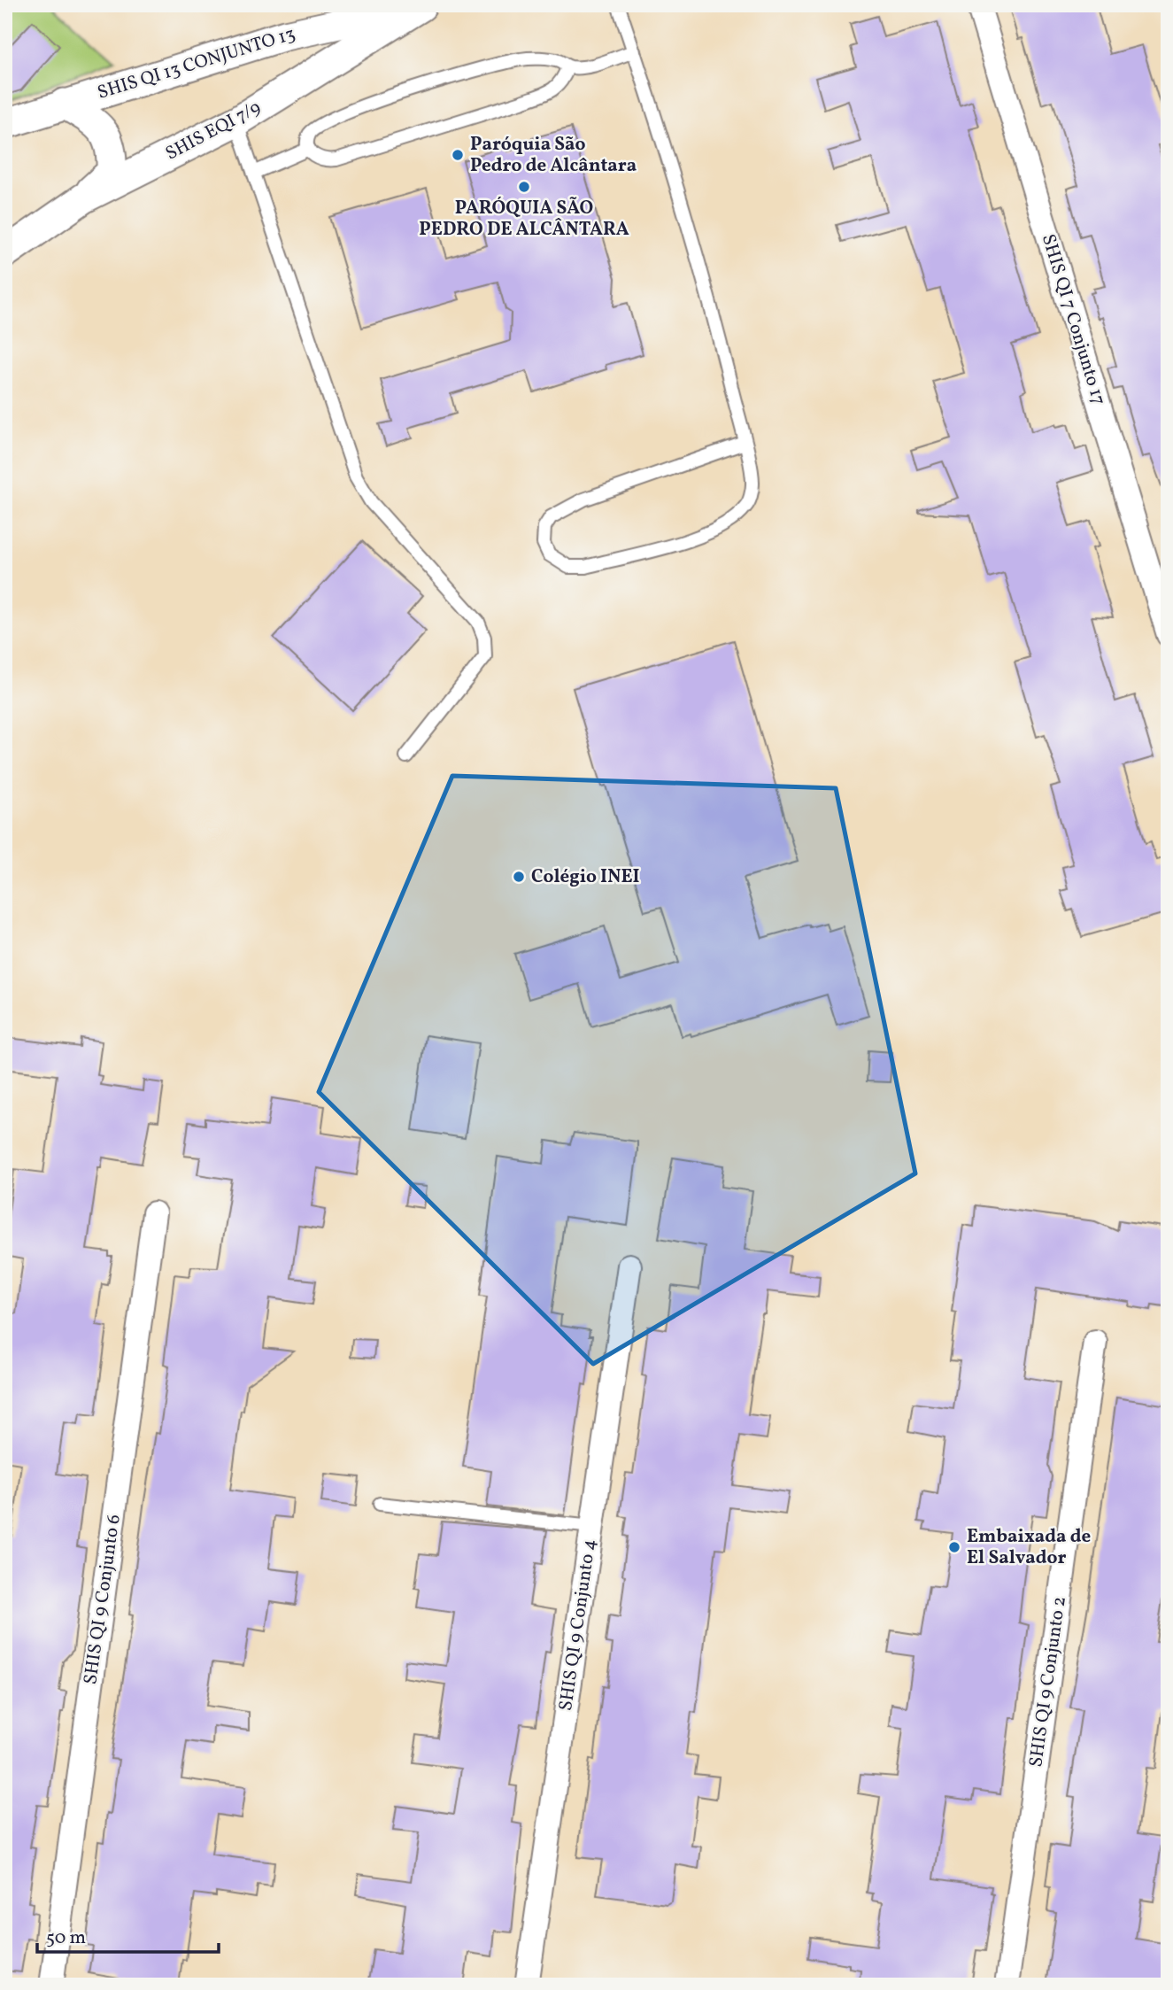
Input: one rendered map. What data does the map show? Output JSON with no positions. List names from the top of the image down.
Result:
{
  "streets": {
    "street": [
      "SHIS QI 13 CONJUNTO 13",
      "SHIS EQI 7/9",
      "SHIS QI 7 Conjunto 17",
      "SHIS QI 9 Conjunto 6",
      "SHIS QI 9 Conjunto 4",
      "SHIS QI 9 Conjunto 2"
    ]
  },
  "crossings": [
    ["SHIS QI 13 CONJUNTO 13", "SHIS EQI 7/9"]
  ],
  "places": [
    "Paróquia São Pedro de Alcântara",
    "PARÓQUIA SÃO PEDRO DE ALCÂNTARA",
    "Colégio INEI",
    "Embaixada de El Salvador"
  ],
  "scale_bar": "50 m"
}
